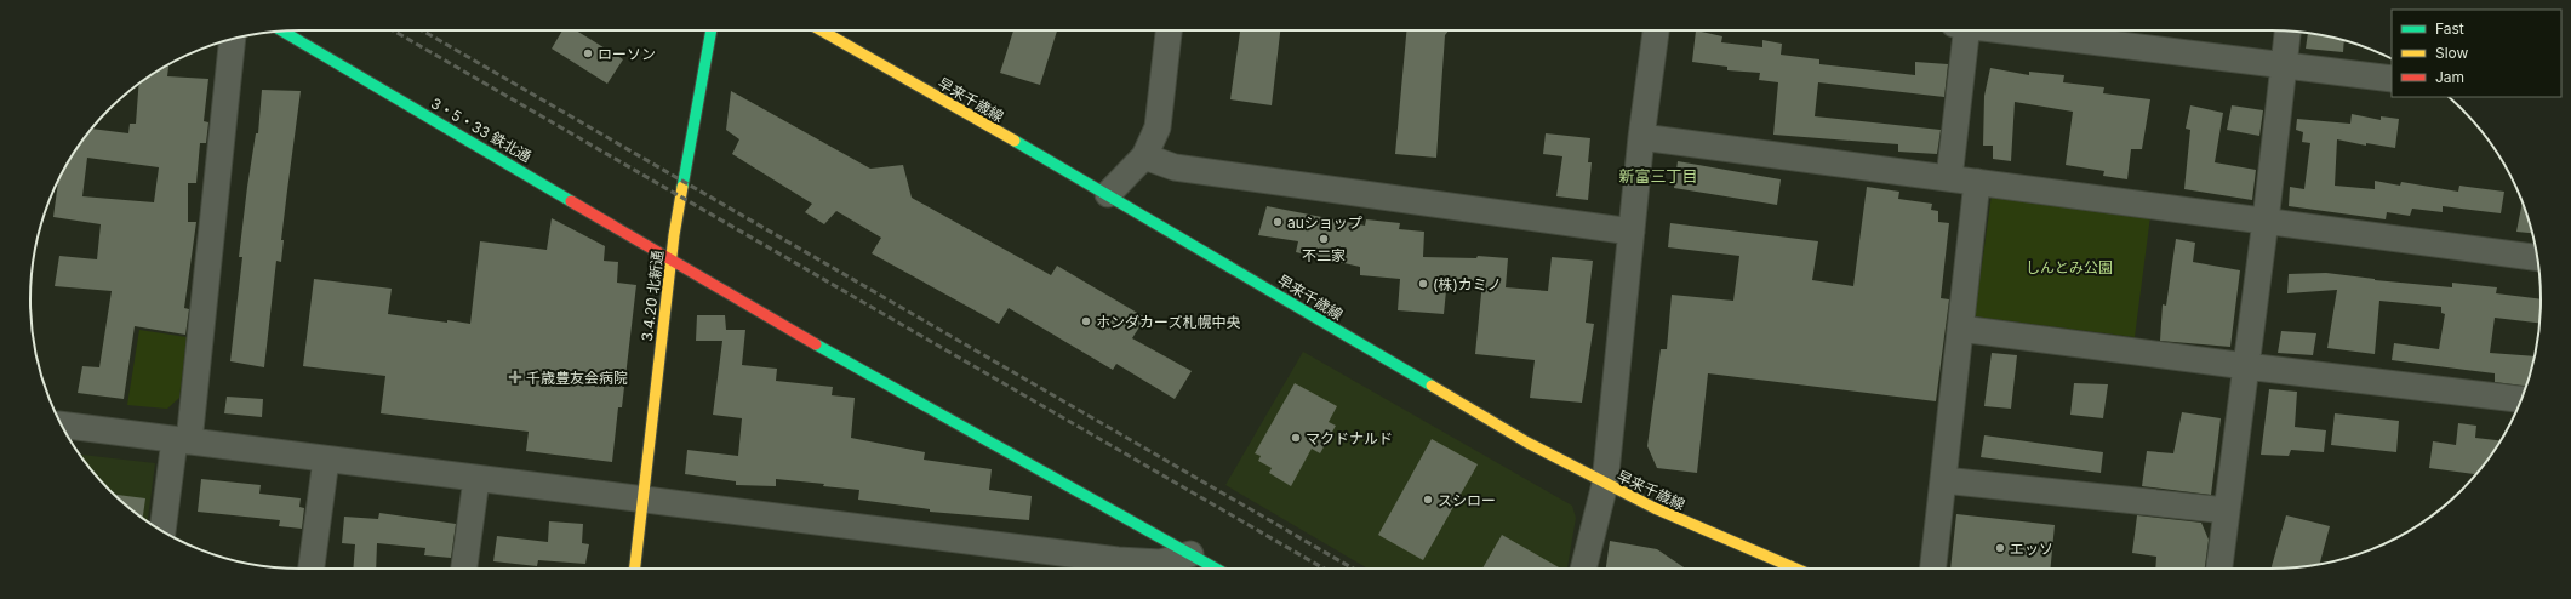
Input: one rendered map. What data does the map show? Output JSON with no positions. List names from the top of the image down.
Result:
{
  "streets": {
    "street": ["早来千歳線", "3・5・33 鉄北通", "3.4.20 北新通"]
  },
  "crossings": [
    ["3・5・33 鉄北通", "3.4.20 北新通"]
  ],
  "districts": ["新富三丁目"],
  "parks": ["しんとみ公園"],
  "places": {
    "other": [
      "ローソン",
      "auショップ",
      "不二家",
      "(株)カミノ",
      "ホンダカーズ札幌中央",
      "マクドナルド",
      "スシロー",
      "エッソ"
    ],
    "health": ["千歳豊友会病院"]
  },
  "legend": ["Fast", "Slow", "Jam"]
}
